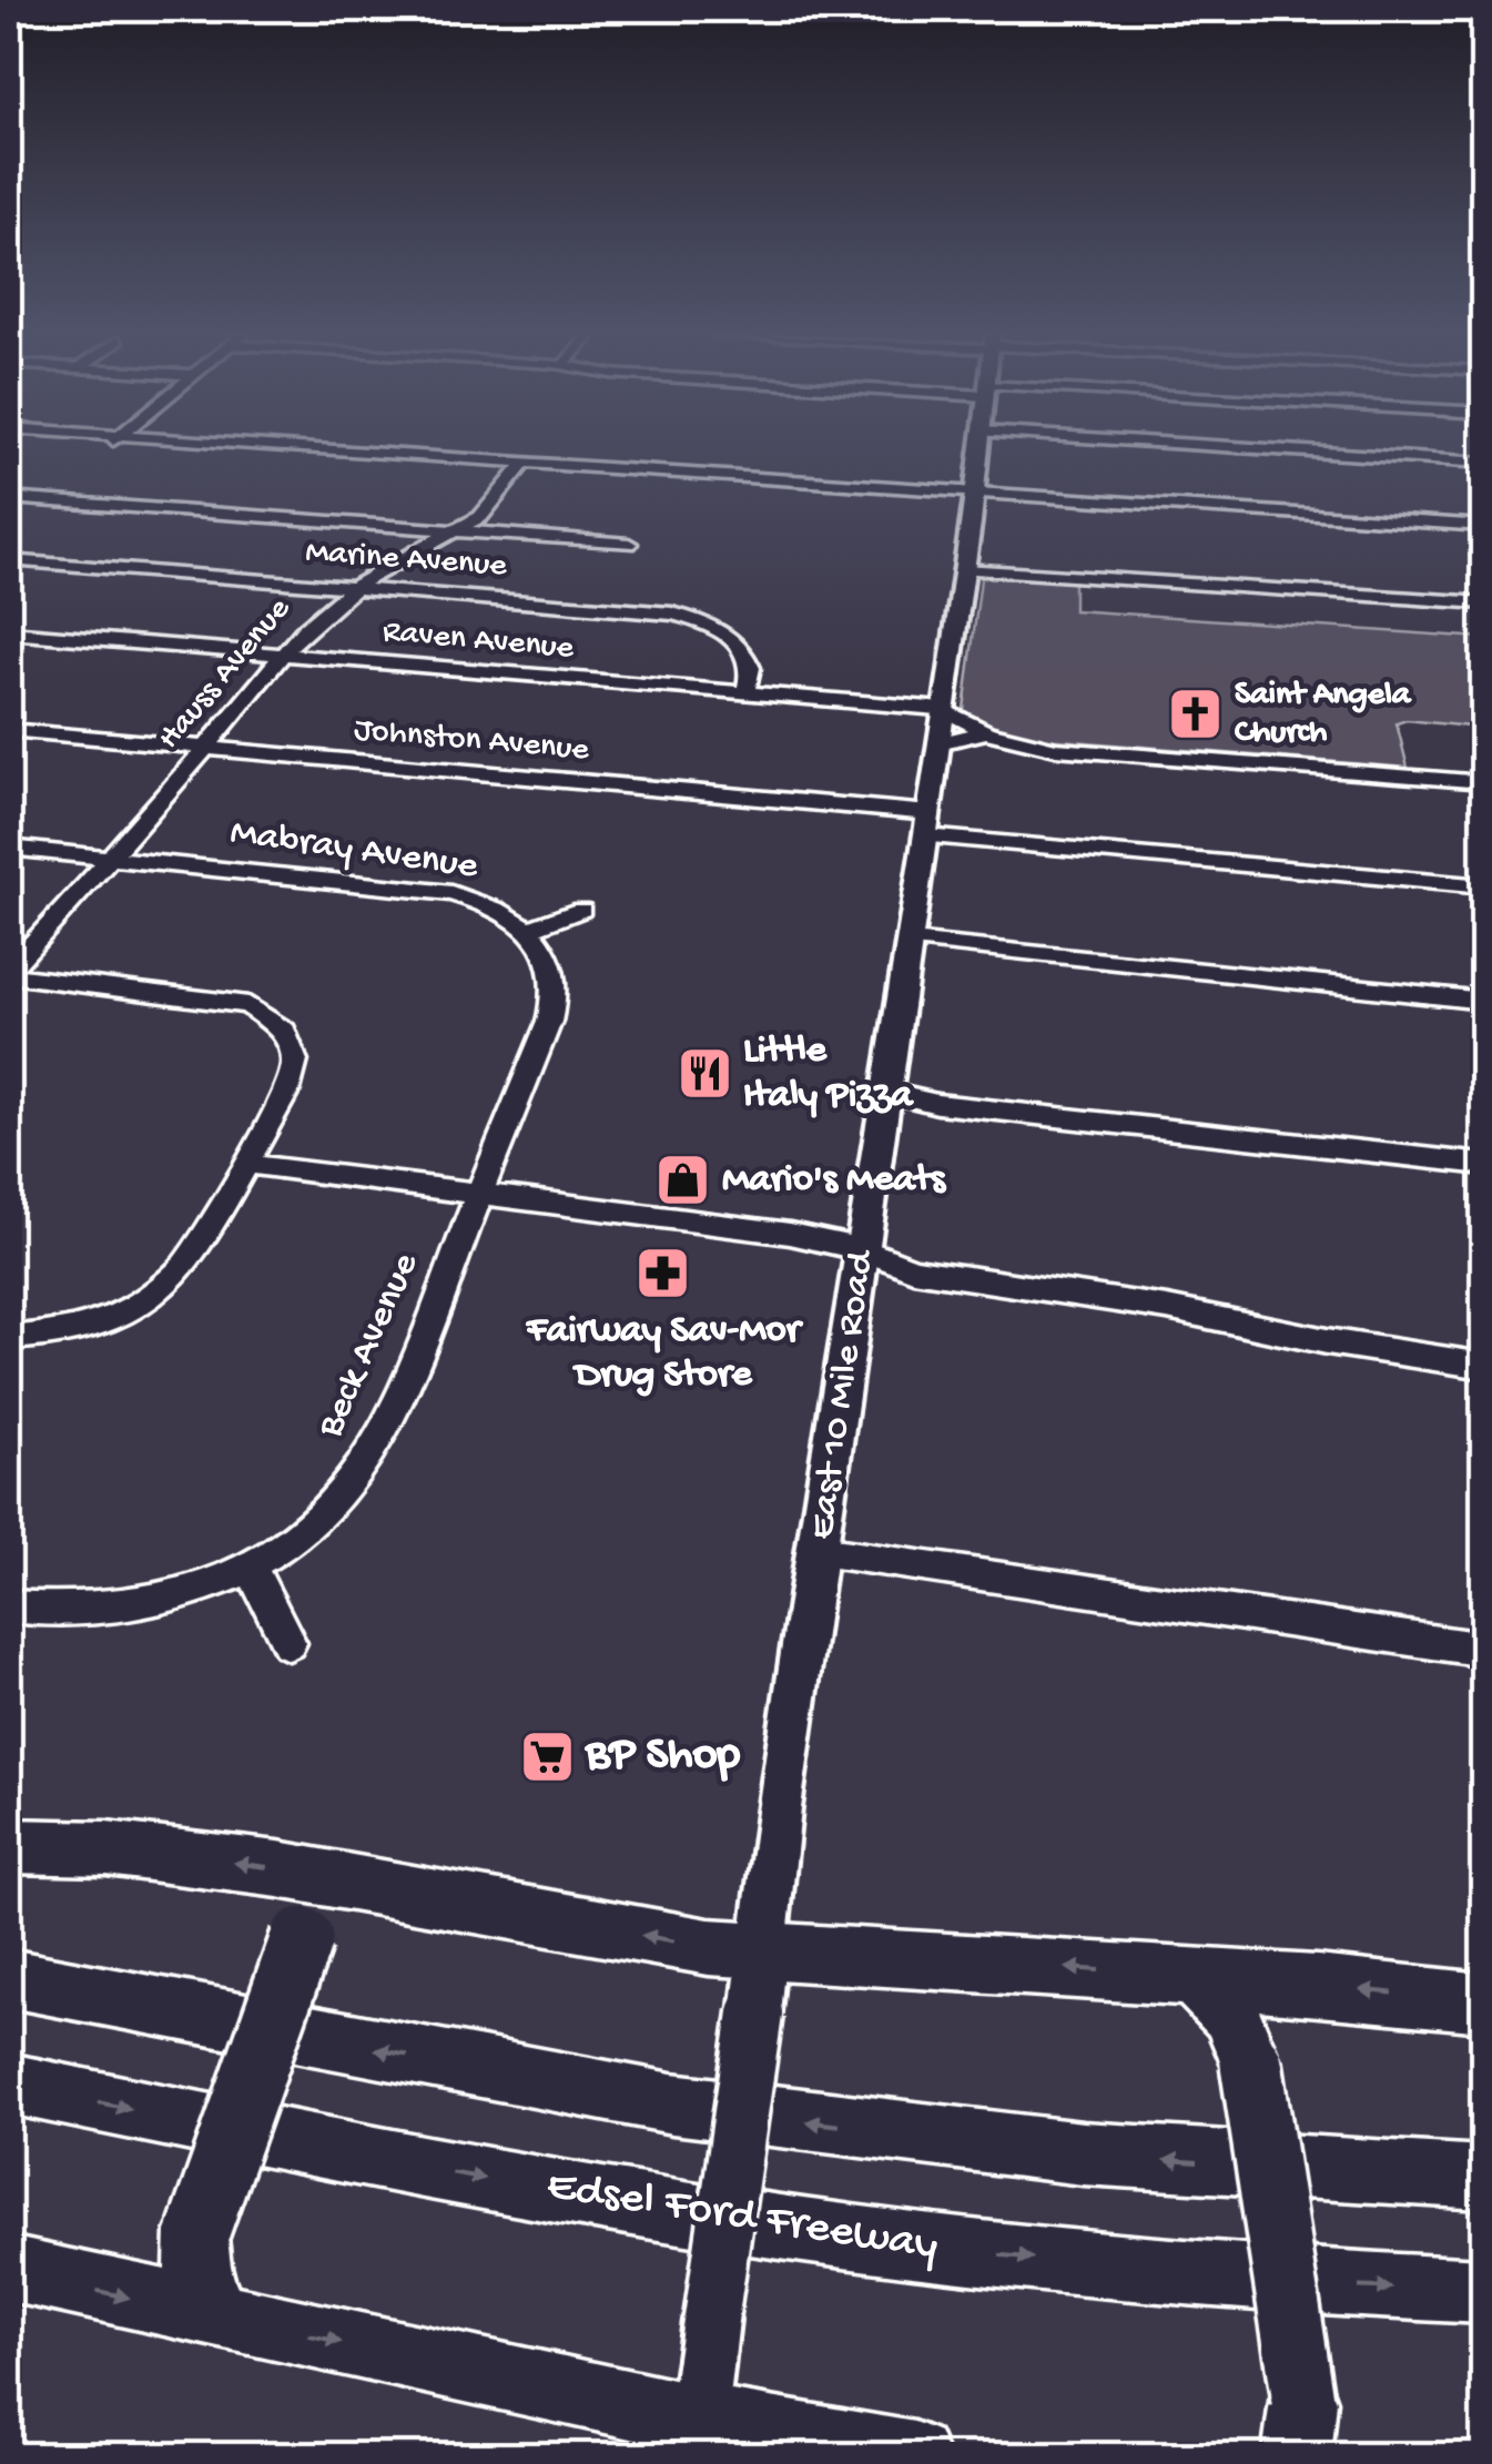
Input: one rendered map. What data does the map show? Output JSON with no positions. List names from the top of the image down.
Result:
{
  "streets": {
    "highway": ["Edsel Ford Freeway"],
    "main road": ["East 10 Mile Road"],
    "street": [
      "Marine Avenue",
      "Raven Avenue",
      "Hauss Avenue",
      "Johnston Avenue",
      "Mabray Avenue",
      "Beck Avenue"
    ]
  },
  "crossings": [
    ["Marine Avenue", "Raven Avenue"],
    ["Marine Avenue", "Hauss Avenue"],
    ["Raven Avenue", "Hauss Avenue"],
    ["Raven Avenue", "East 10 Mile Road"],
    ["Hauss Avenue", "Johnston Avenue"],
    ["Hauss Avenue", "Mabray Avenue"],
    ["Johnston Avenue", "East 10 Mile Road"]
  ],
  "places": {
    "church": ["Saint Angela Church"],
    "restaurant": ["Little Italy Pizza"],
    "shop": ["Mario's Meats"],
    "pharmacy": ["Fairway Sav-Mor Drug Store"],
    "supermarket": ["BP Shop"]
  }
}
